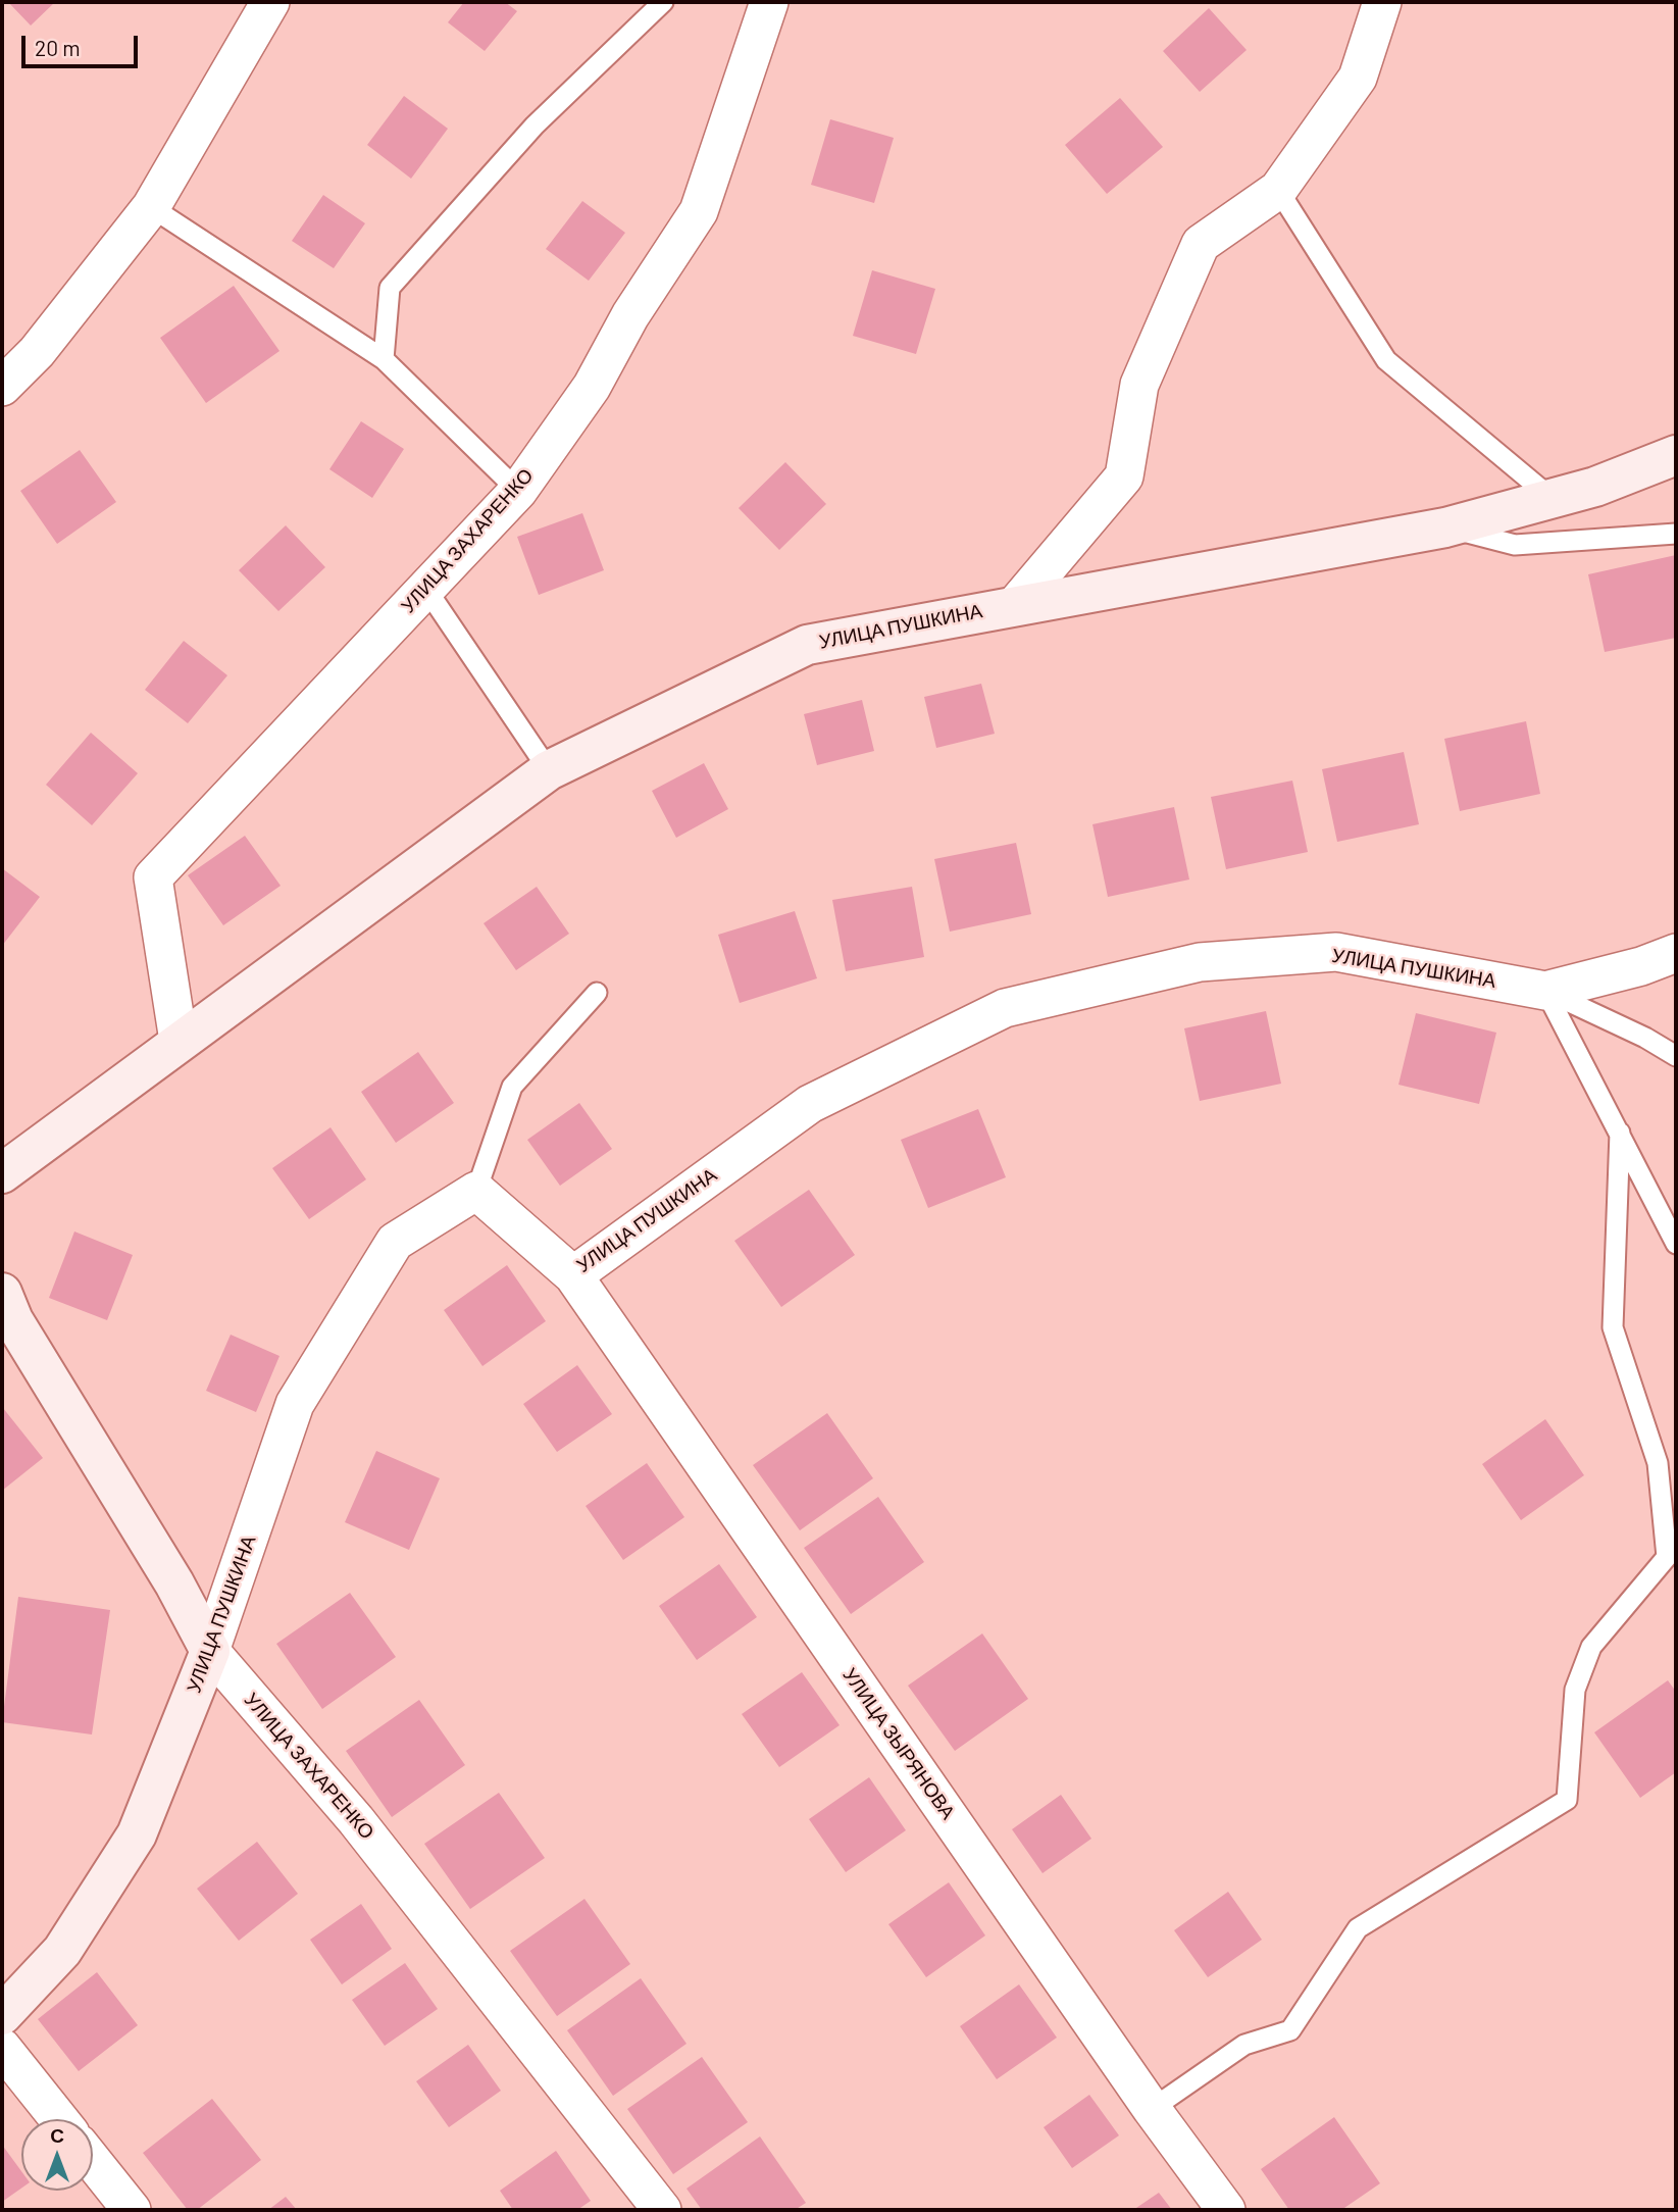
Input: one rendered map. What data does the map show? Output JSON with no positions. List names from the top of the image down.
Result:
{
  "streets": {
    "street": ["УЛИЦА ЗАХАРЕНКО", "УЛИЦА ПУШКИНА", "УЛИЦА ЗЫРЯНОВА"]
  },
  "crossings": [
    ["УЛИЦА ЗАХАРЕНКО", "УЛИЦА ПУШКИНА"],
    ["УЛИЦА ПУШКИНА", "УЛИЦА ЗЫРЯНОВА"]
  ],
  "scale_bar": "20 m",
  "north": "top"
}
